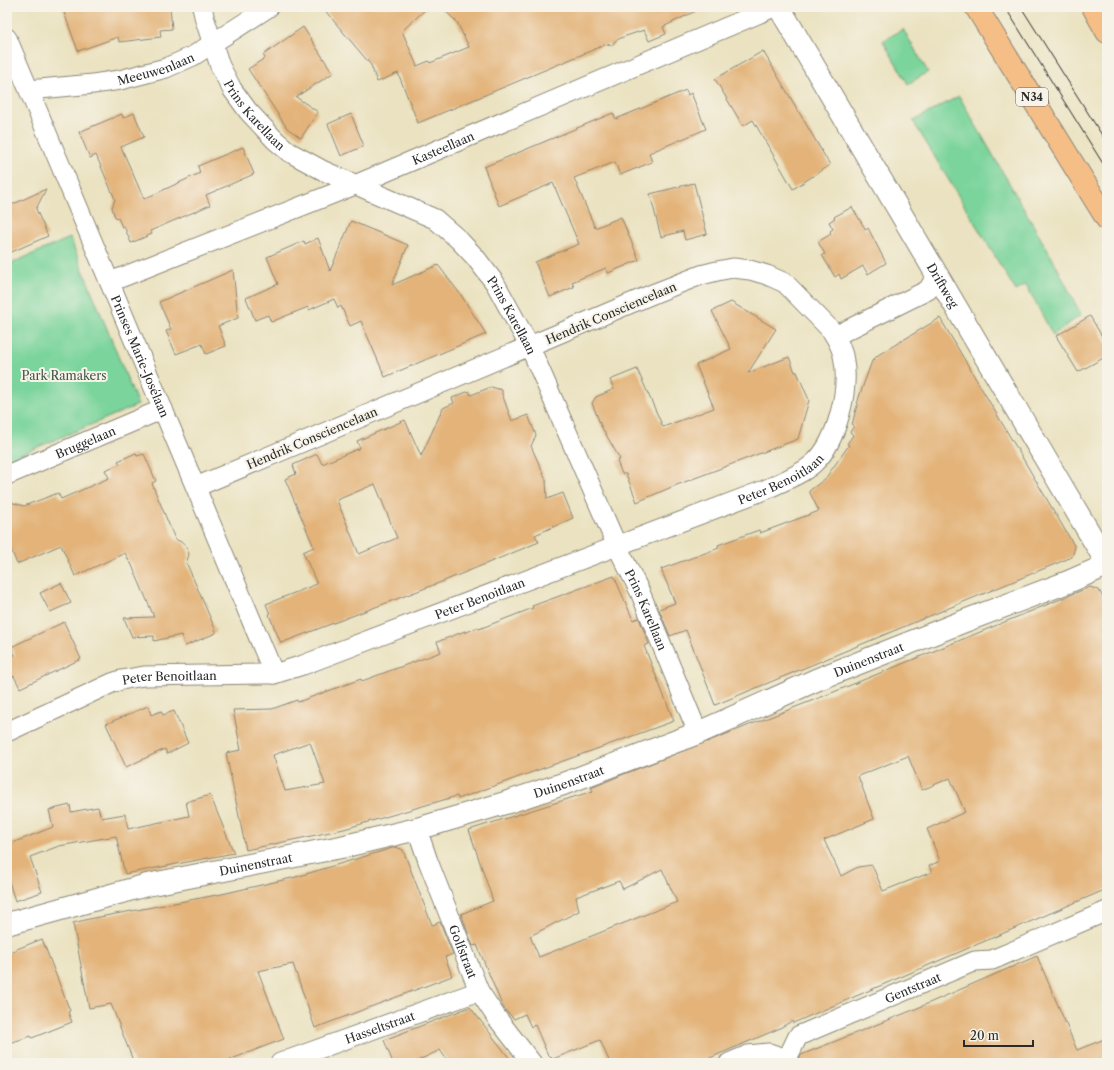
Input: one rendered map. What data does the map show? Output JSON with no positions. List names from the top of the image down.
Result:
{
  "streets": {
    "main road": ["N34"],
    "street": [
      "Meeuwenlaan",
      "Prins Karellaan",
      "Kasteellaan",
      "Driftweg",
      "Hendrik Consciencelaan",
      "Prinses Marie-Josélaan",
      "Bruggelaan",
      "Peter Benoitlaan",
      "Duinenstraat",
      "Golfstraat",
      "Gentstraat",
      "Hasseltstraat"
    ]
  },
  "crossings": [
    ["Meeuwenlaan", "Prins Karellaan"],
    ["Meeuwenlaan", "Prinses Marie-Josélaan"],
    ["Prins Karellaan", "Kasteellaan"],
    ["Prins Karellaan", "Hendrik Consciencelaan"],
    ["Prins Karellaan", "Peter Benoitlaan"],
    ["Prins Karellaan", "Duinenstraat"],
    ["Kasteellaan", "Prinses Marie-Josélaan"],
    ["Driftweg", "Duinenstraat"],
    ["Hendrik Consciencelaan", "Prinses Marie-Josélaan"],
    ["Hendrik Consciencelaan", "Peter Benoitlaan"],
    ["Prinses Marie-Josélaan", "Bruggelaan"],
    ["Prinses Marie-Josélaan", "Peter Benoitlaan"],
    ["Duinenstraat", "Golfstraat"],
    ["Golfstraat", "Hasseltstraat"]
  ],
  "parks": ["Park Ramakers"],
  "scale_bar": "20 m"
}
